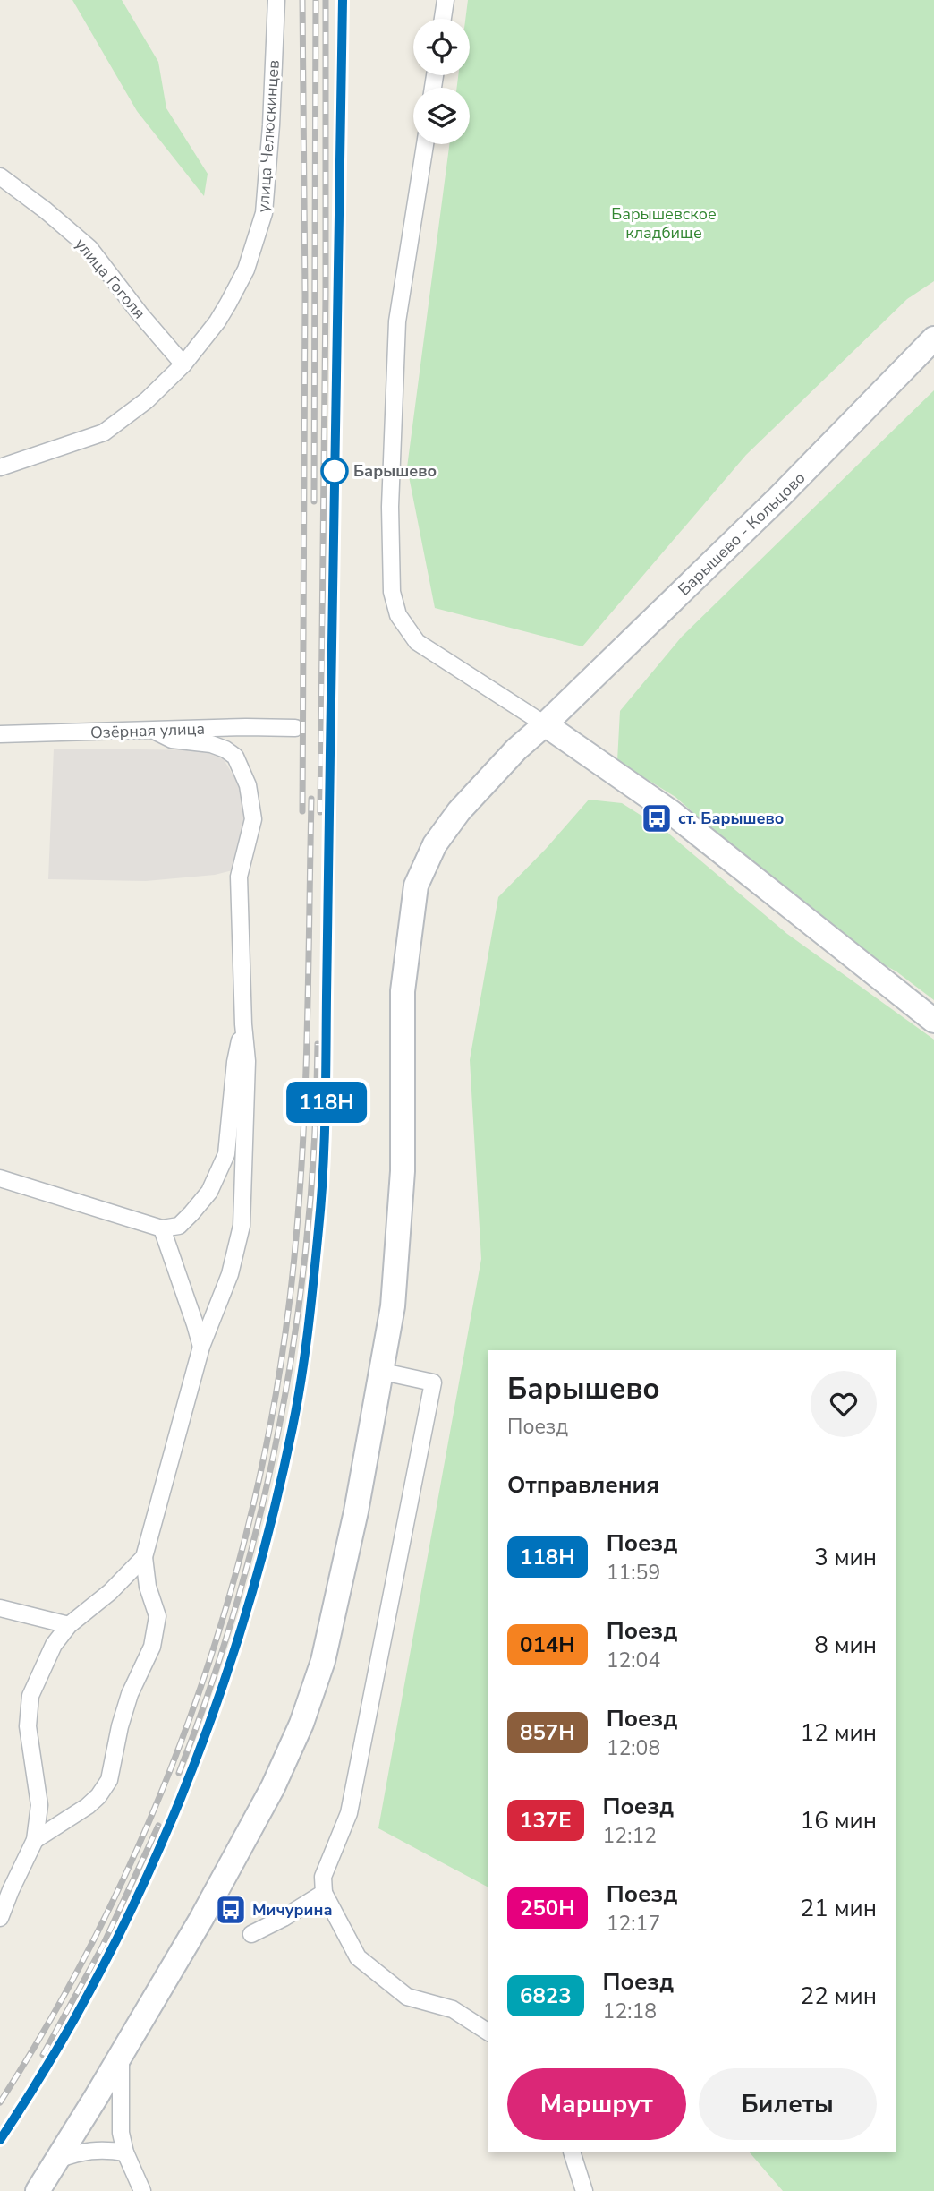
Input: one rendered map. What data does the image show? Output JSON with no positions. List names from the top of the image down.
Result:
{
  "streets": {
    "main road": ["Барышево - Кольцово"],
    "street": ["улица Челюскинцев", "улица Гоголя", "Озёрная улица"]
  },
  "crossings": [
    ["улица Челюскинцев", "улица Гоголя"]
  ],
  "parks": ["Барышевское кладбище"],
  "places": {
    "other": ["Барышево"],
    "bus stop": ["ст. Барышево", "Мичурина"]
  },
  "page": {
    "on_map": "118Н",
    "heading": [
      ["Барышево", "Поезд"],
      "Отправления"
    ],
    "list": [
      {
        "mark": "118Н",
        "name": "Поезд",
        "note": "11:59",
        "value": "3 мин"
      },
      {
        "mark": "014Н",
        "name": "Поезд",
        "note": "12:04",
        "value": "8 мин"
      },
      {
        "mark": "857Н",
        "name": "Поезд",
        "note": "12:08",
        "value": "12 мин"
      },
      {
        "mark": "137Е",
        "name": "Поезд",
        "note": "12:12",
        "value": "16 мин"
      },
      {
        "mark": "250Н",
        "name": "Поезд",
        "note": "12:17",
        "value": "21 мин"
      },
      {
        "mark": "6823",
        "name": "Поезд",
        "note": "12:18",
        "value": "22 мин"
      }
    ],
    "buttons": ["Маршрут", "Билеты"]
  }
}
